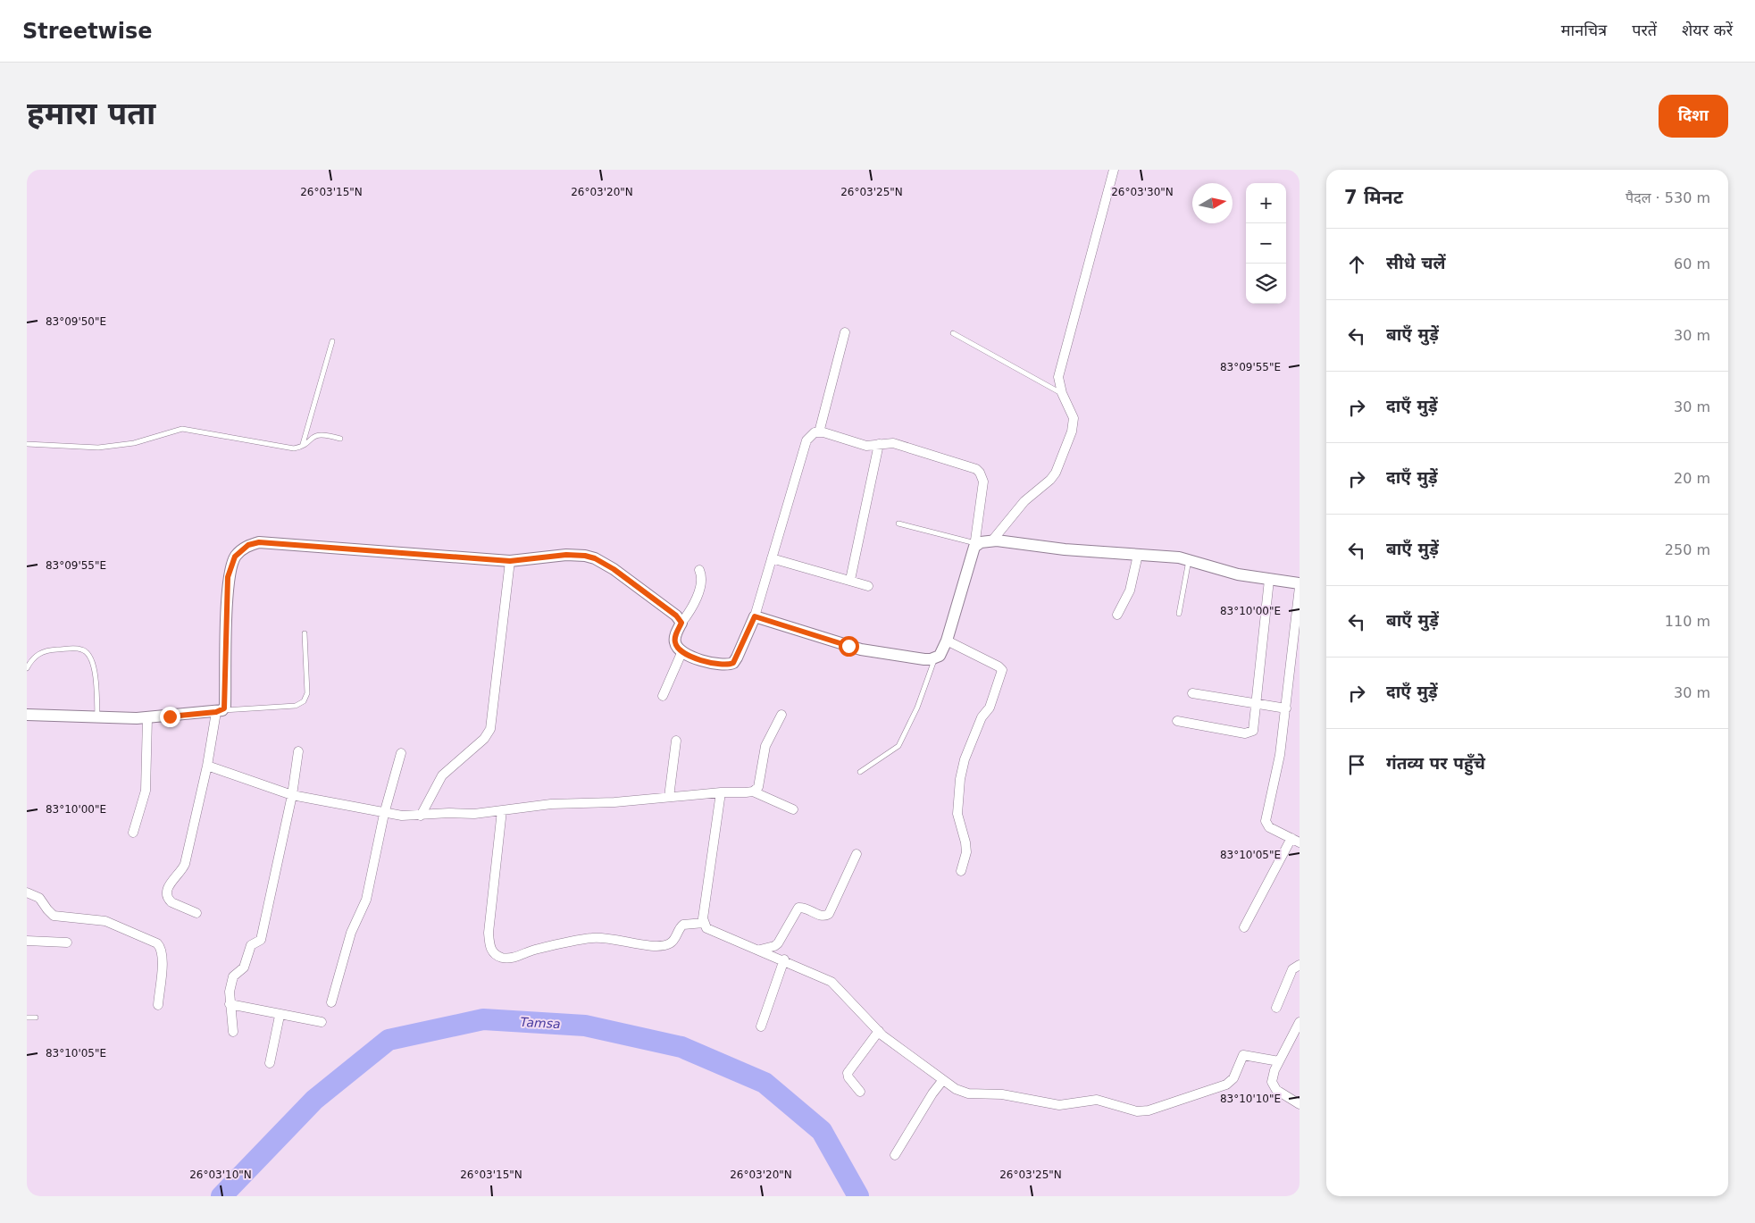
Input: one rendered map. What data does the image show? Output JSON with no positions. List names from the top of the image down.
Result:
{
  "water": ["Tamsa"],
  "north": "right",
  "page": {
    "header": "Streetwise",
    "nav": ["मानचित्र", "परतें", "शेयर करें"],
    "buttons": "दिशा",
    "title": "हमारा पता",
    "heading": ["7 मिनट", "पैदल · 530 m"],
    "map_buttons": ["+", "−"],
    "list": [
      ["सीधे चलें", "60 m"],
      ["बाएँ मुड़ें", "30 m"],
      ["दाएँ मुड़ें", "30 m"],
      ["दाएँ मुड़ें", "20 m"],
      ["बाएँ मुड़ें", "250 m"],
      ["बाएँ मुड़ें", "110 m"],
      ["दाएँ मुड़ें", "30 m"],
      "गंतव्य पर पहुँचे"
    ]
  },
  "coordinates": [
    "26°03'30\"N",
    "26°03'15\"N",
    "26°03'20\"N",
    "26°03'25\"N",
    "83°09'50\"E",
    "83°09'55\"E",
    "83°10'00\"E",
    "83°10'05\"E",
    "83°10'10\"E",
    "26°03'10\"N"
  ]
}
